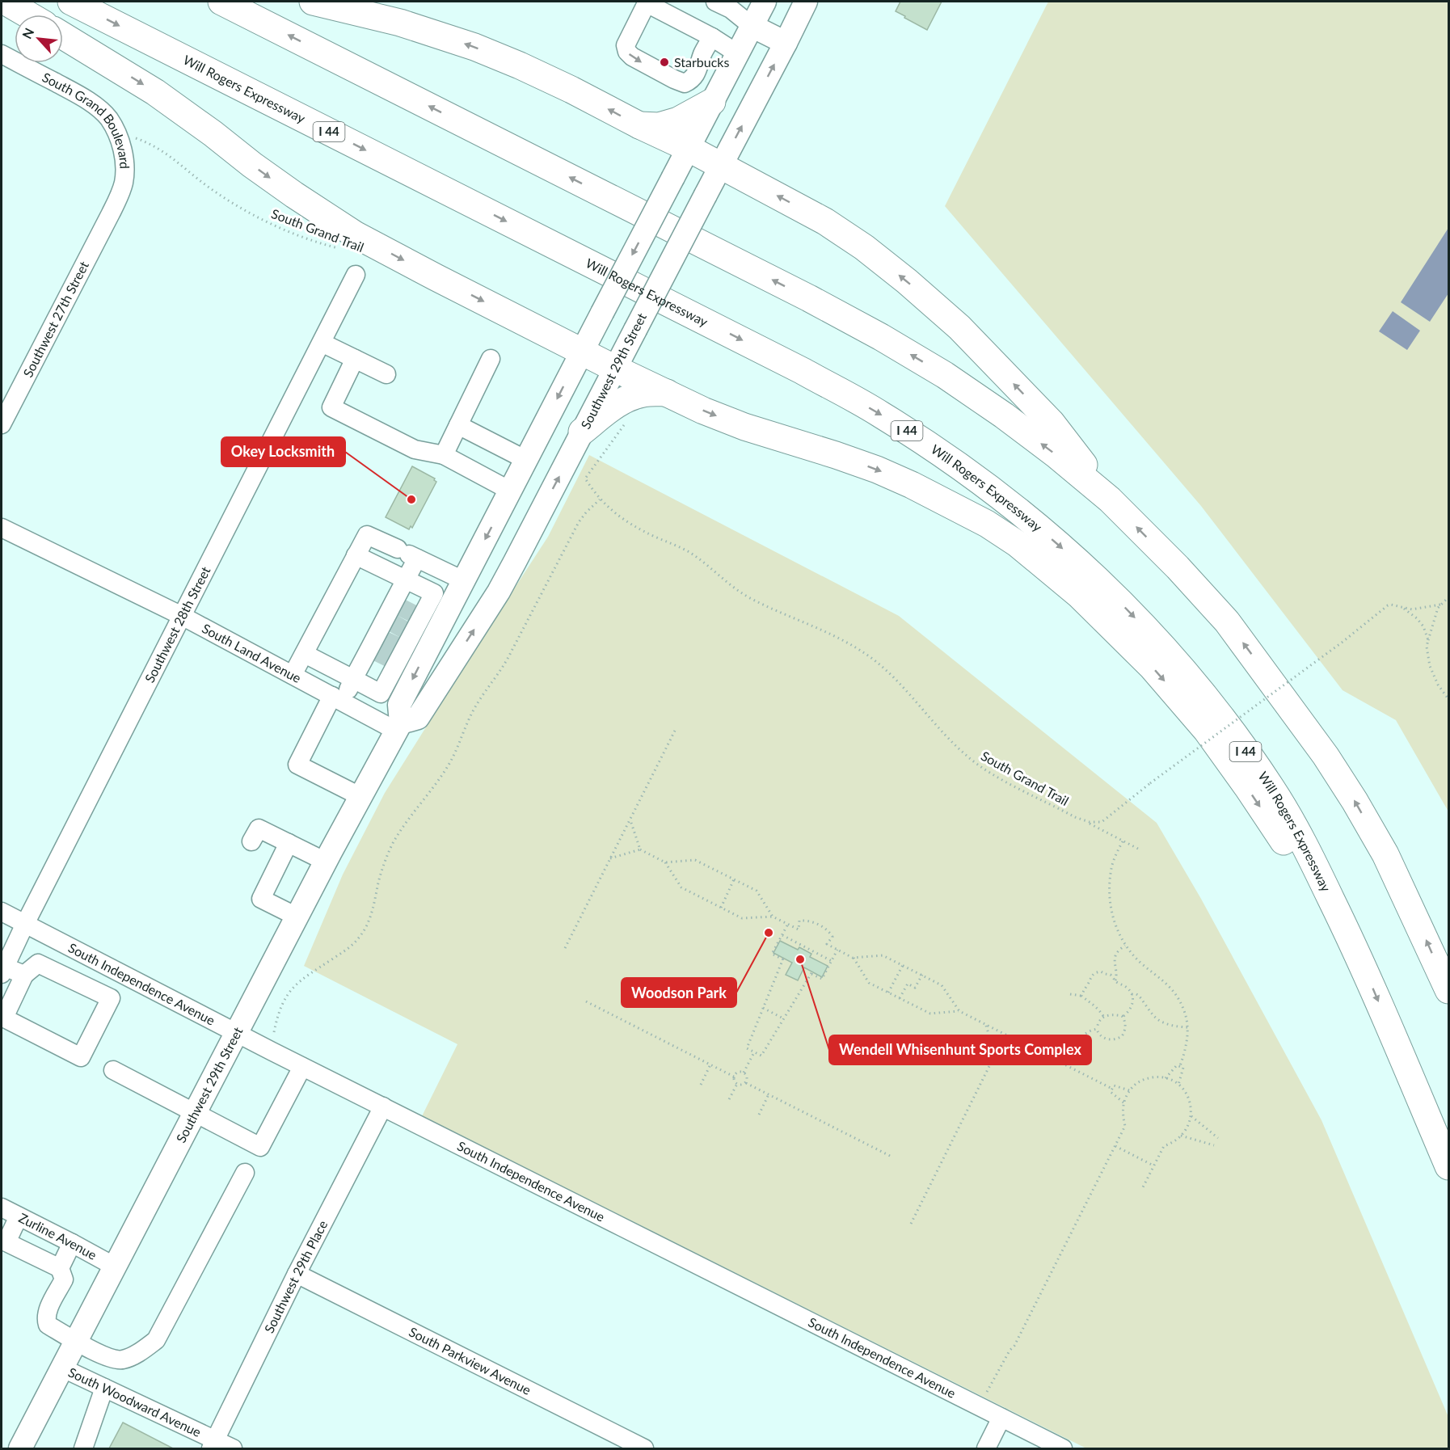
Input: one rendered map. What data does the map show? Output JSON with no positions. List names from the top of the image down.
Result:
{
  "streets": {
    "highway": ["Will Rogers Expressway", "I 44"],
    "main road": ["Southwest 29th Street"],
    "street": [
      "South Grand Boulevard",
      "Southwest 27th Street",
      "Southwest 28th Street",
      "South Land Avenue",
      "South Independence Avenue",
      "Zurline Avenue",
      "Southwest 29th Place",
      "South Parkview Avenue",
      "South Woodward Avenue"
    ],
    "path": ["South Grand Trail"]
  },
  "crossings": [
    ["South Grand Boulevard", "Southwest 27th Street"],
    ["Southwest 29th Street", "South Land Avenue"],
    ["Southwest 29th Street", "South Independence Avenue"],
    ["Southwest 29th Street", "Zurline Avenue"],
    ["Southwest 29th Street", "South Woodward Avenue"],
    ["Southwest 28th Street", "South Land Avenue"],
    ["Southwest 28th Street", "South Independence Avenue"],
    ["South Independence Avenue", "Southwest 29th Place"],
    ["Southwest 29th Place", "South Parkview Avenue"],
    ["Southwest 29th Place", "South Woodward Avenue"]
  ],
  "places": [
    "Starbucks",
    "Okey Locksmith",
    "Woodson Park",
    "Wendell Whisenhunt Sports Complex"
  ],
  "north": "top left"
}
